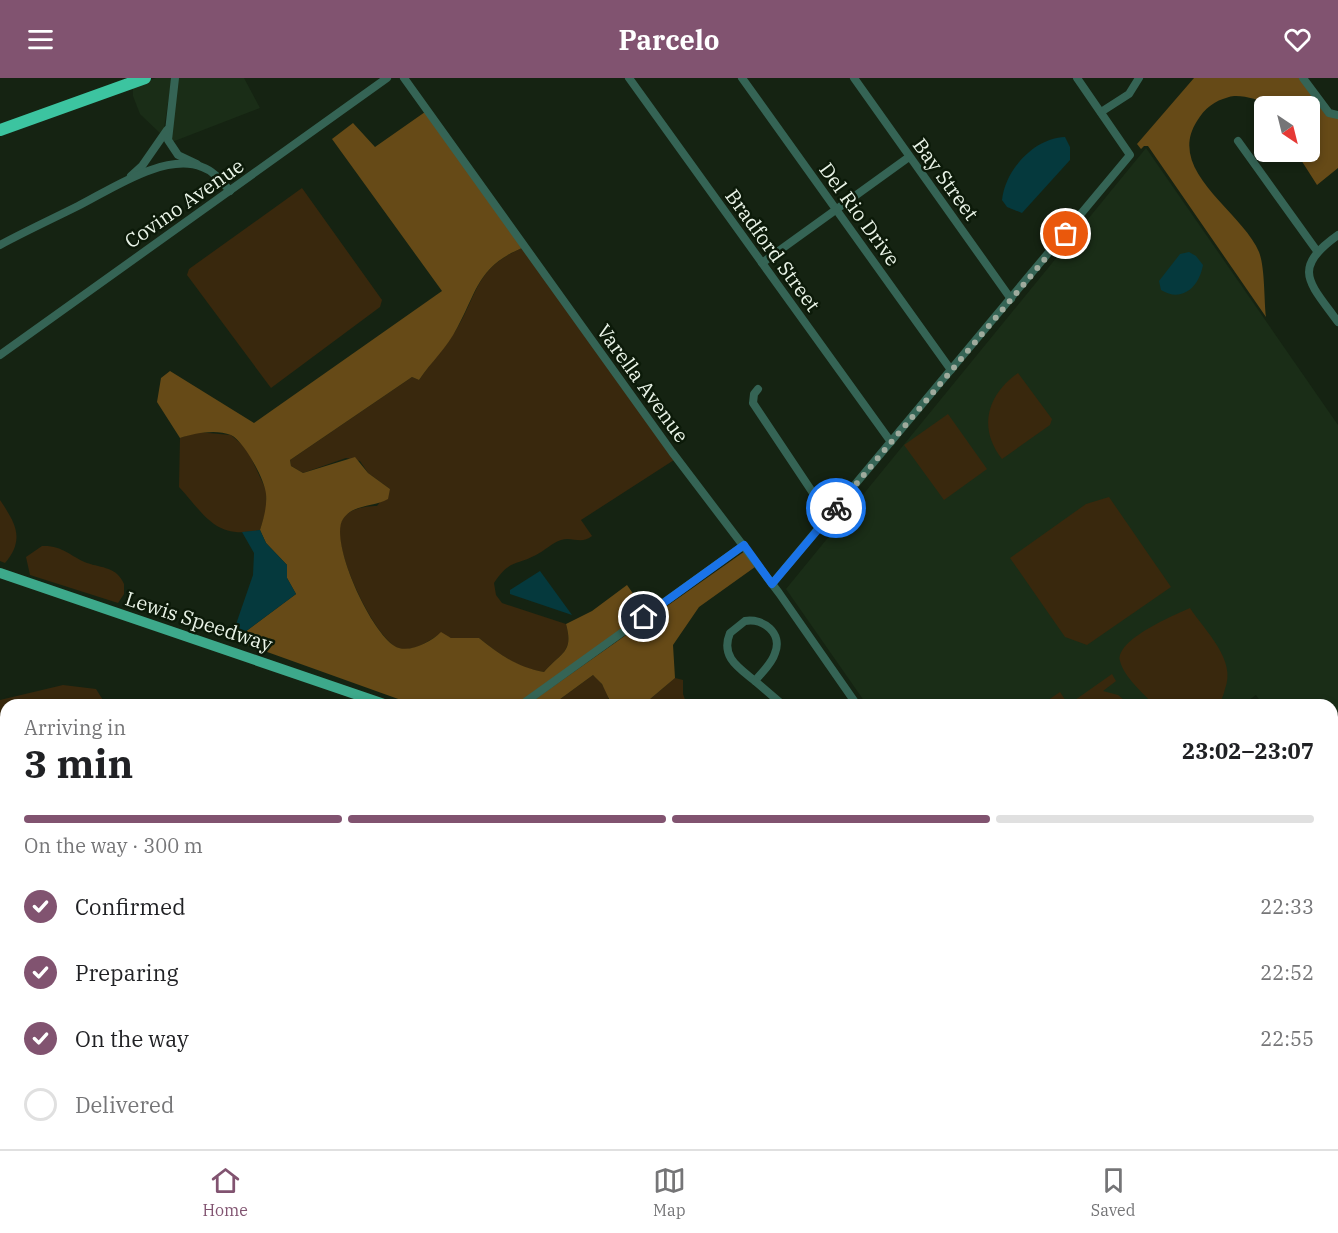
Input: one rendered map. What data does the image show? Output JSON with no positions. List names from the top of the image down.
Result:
{
  "streets": {
    "main road": ["Lewis Speedway"],
    "street": [
      "Bay Street",
      "Covino Avenue",
      "Del Rio Drive",
      "Bradford Street",
      "Varella Avenue"
    ]
  },
  "north": "bottom right",
  "page": {
    "header": "Parcelo",
    "heading": ["3 min", "Arriving in", "23:02–23:07"],
    "bar": "On the way · 300 m",
    "list": [
      ["Confirmed", "22:33"],
      ["Preparing", "22:52"],
      ["On the way", "22:55"],
      "Delivered"
    ],
    "tabs": ["Home", "Map", "Saved"]
  }
}
